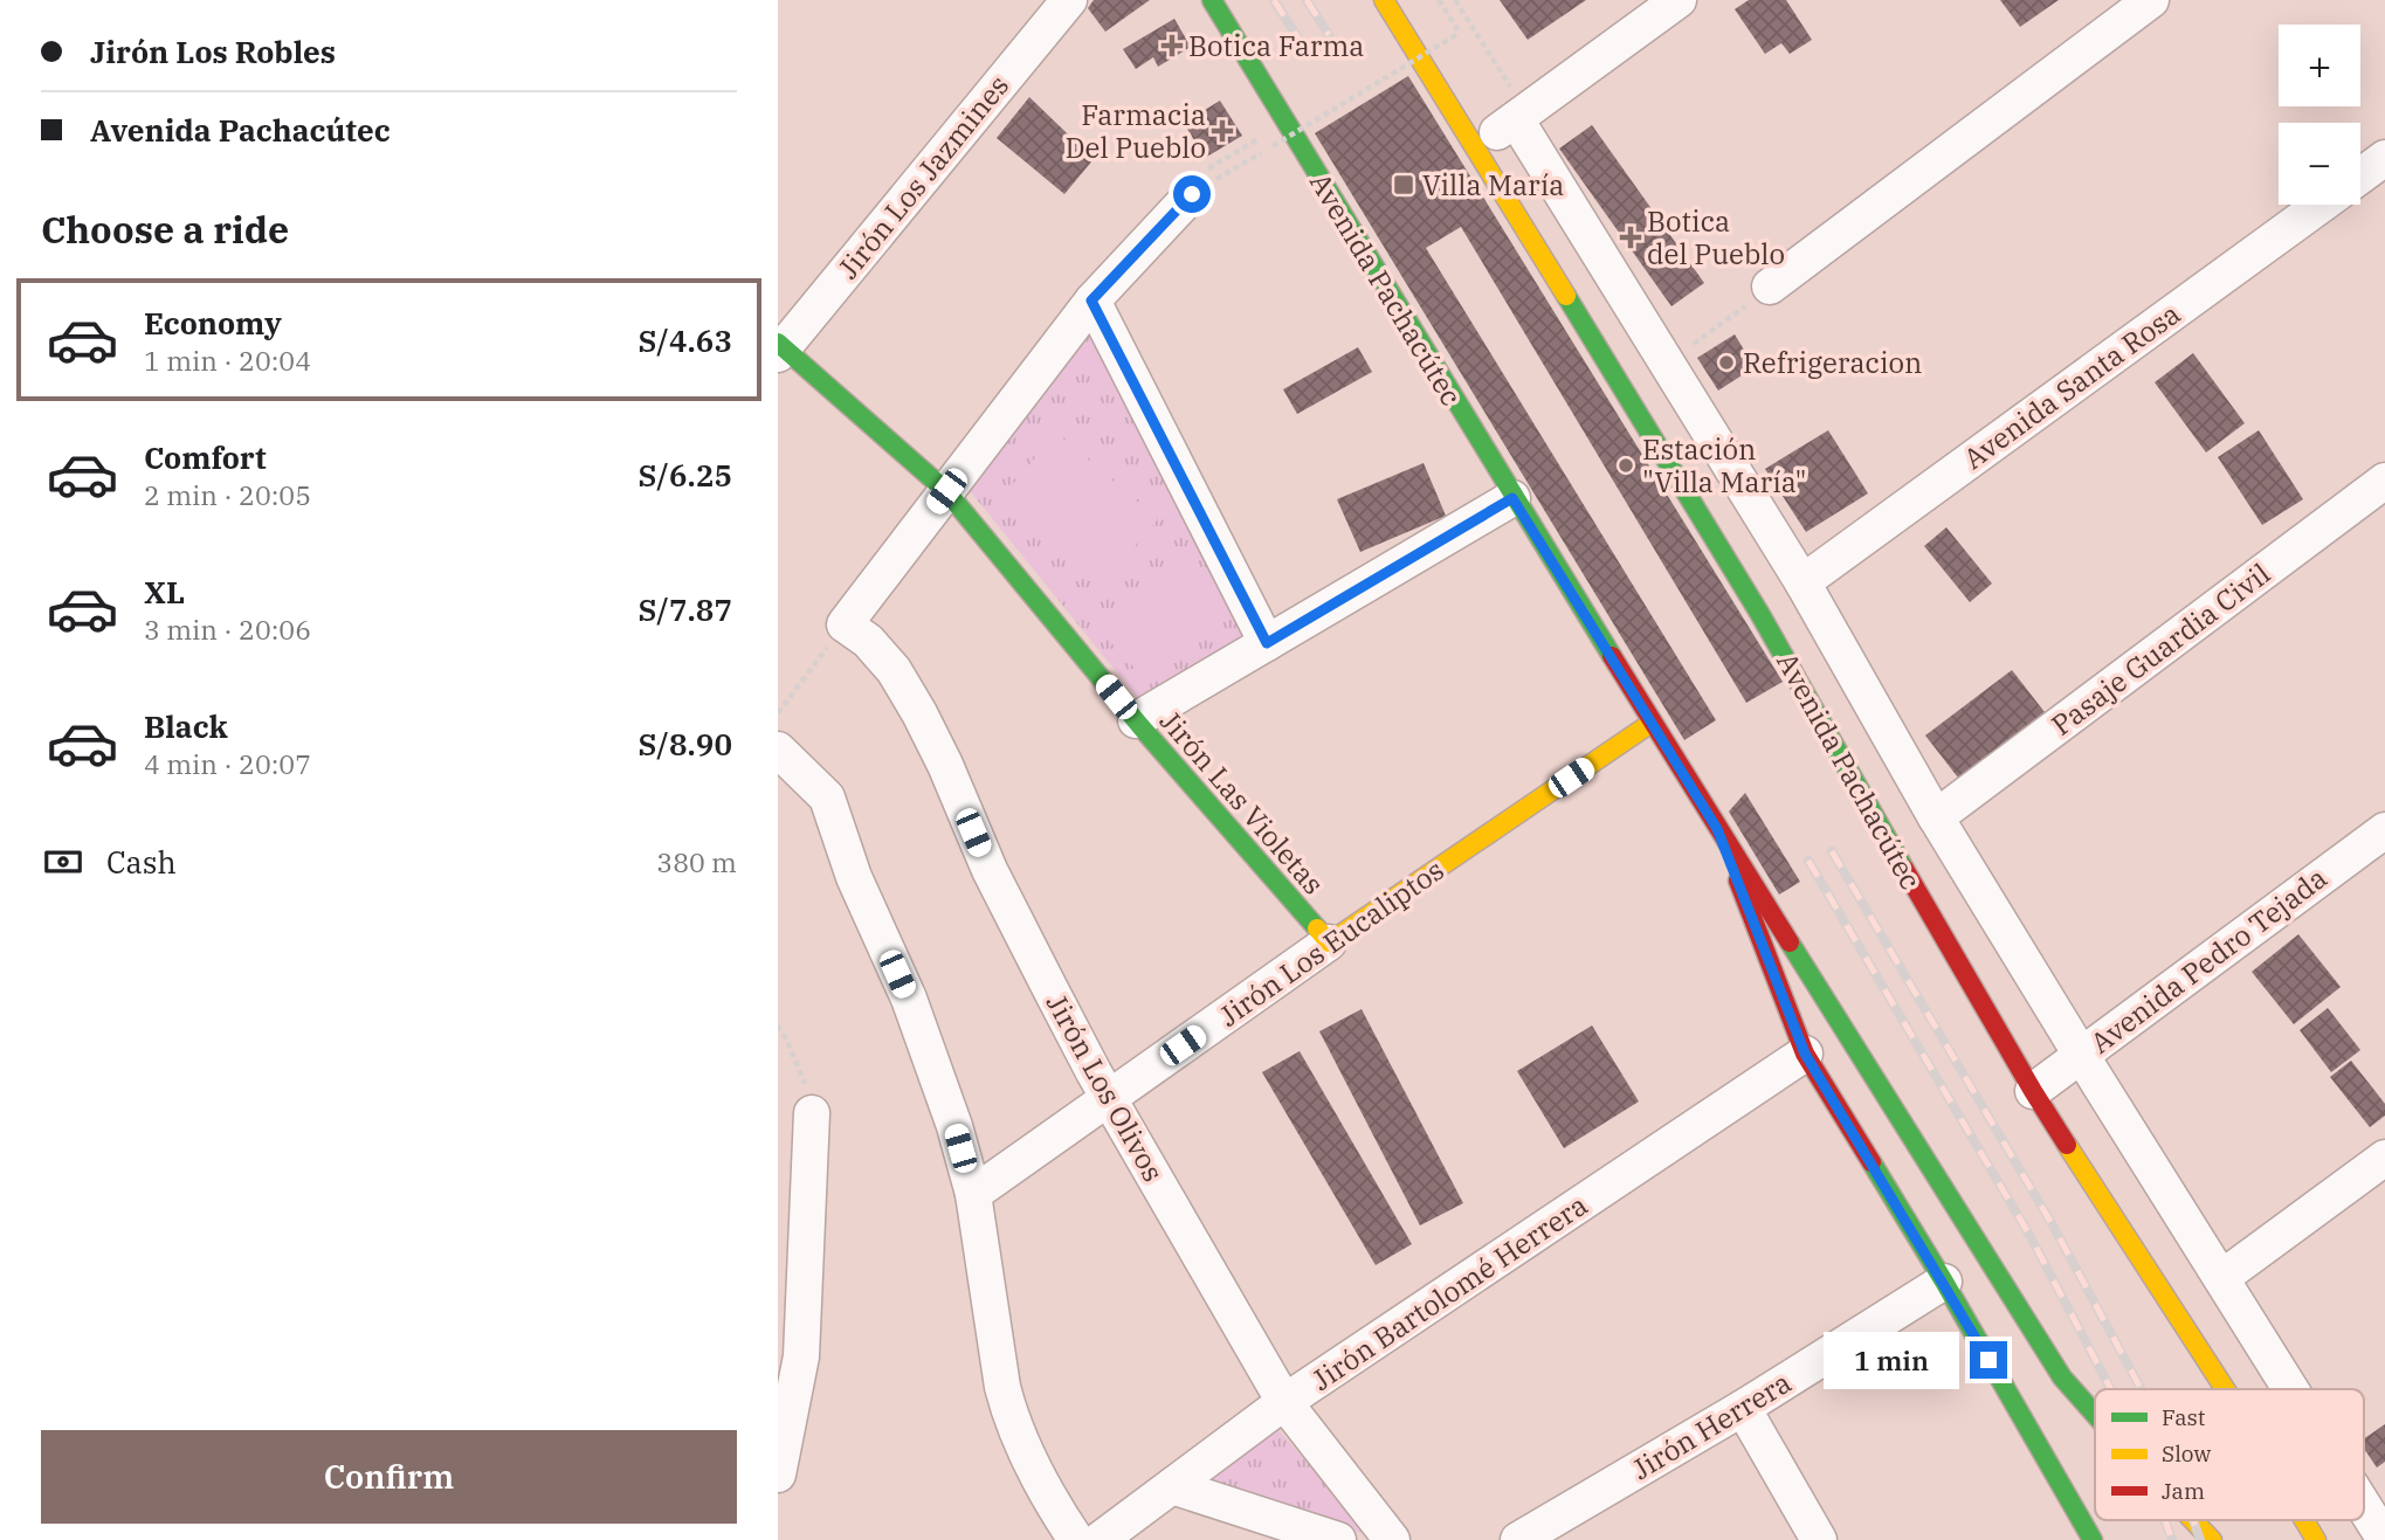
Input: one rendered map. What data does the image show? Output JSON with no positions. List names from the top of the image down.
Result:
{
  "streets": {
    "main road": ["Avenida Pachacútec", "Jirón Las Violetas", "Jirón Los Eucaliptos"],
    "street": [
      "Jirón Los Jazmines",
      "Avenida Santa Rosa",
      "Pasaje Guardia Civil",
      "Avenida Pedro Tejada",
      "Jirón Los Olivos",
      "Jirón Bartolomé Herrera",
      "Jirón Herrera"
    ]
  },
  "crossings": [
    ["Jirón Los Jazmines", "Jirón Las Violetas"],
    ["Avenida Pachacútec", "Avenida Santa Rosa"],
    ["Avenida Pachacútec", "Pasaje Guardia Civil"],
    ["Avenida Pachacútec", "Jirón Los Eucaliptos"],
    ["Avenida Pachacútec", "Avenida Pedro Tejada"],
    ["Avenida Pachacútec", "Jirón Bartolomé Herrera"],
    ["Avenida Pachacútec", "Jirón Herrera"],
    ["Jirón Las Violetas", "Jirón Los Eucaliptos"],
    ["Jirón Los Eucaliptos", "Jirón Los Olivos"],
    ["Jirón Los Olivos", "Jirón Bartolomé Herrera"]
  ],
  "places": {
    "health": ["Botica Farma", "Farmacia Del Pueblo", "Botica del Pueblo"],
    "transit": ["Villa María"],
    "other": ["Refrigeracion", "Estación \"Villa María\""]
  },
  "legend": ["Fast", "Slow", "Jam"],
  "page": {
    "banner": ["Jirón Los Robles", "Avenida Pachacútec"],
    "map_buttons": ["+", "−"],
    "heading": "Choose a ride",
    "list": [
      {
        "name": "Economy",
        "note": "1 min · 20:04",
        "value": "S/4.63"
      },
      {
        "name": "Comfort",
        "note": "2 min · 20:05",
        "value": "S/6.25"
      },
      {
        "name": "XL",
        "note": "3 min · 20:06",
        "value": "S/7.87"
      },
      {
        "name": "Black",
        "note": "4 min · 20:07",
        "value": "S/8.90"
      }
    ],
    "pay": ["Cash", "380 m"],
    "bubble": "1 min",
    "buttons": "Confirm"
  }
}
